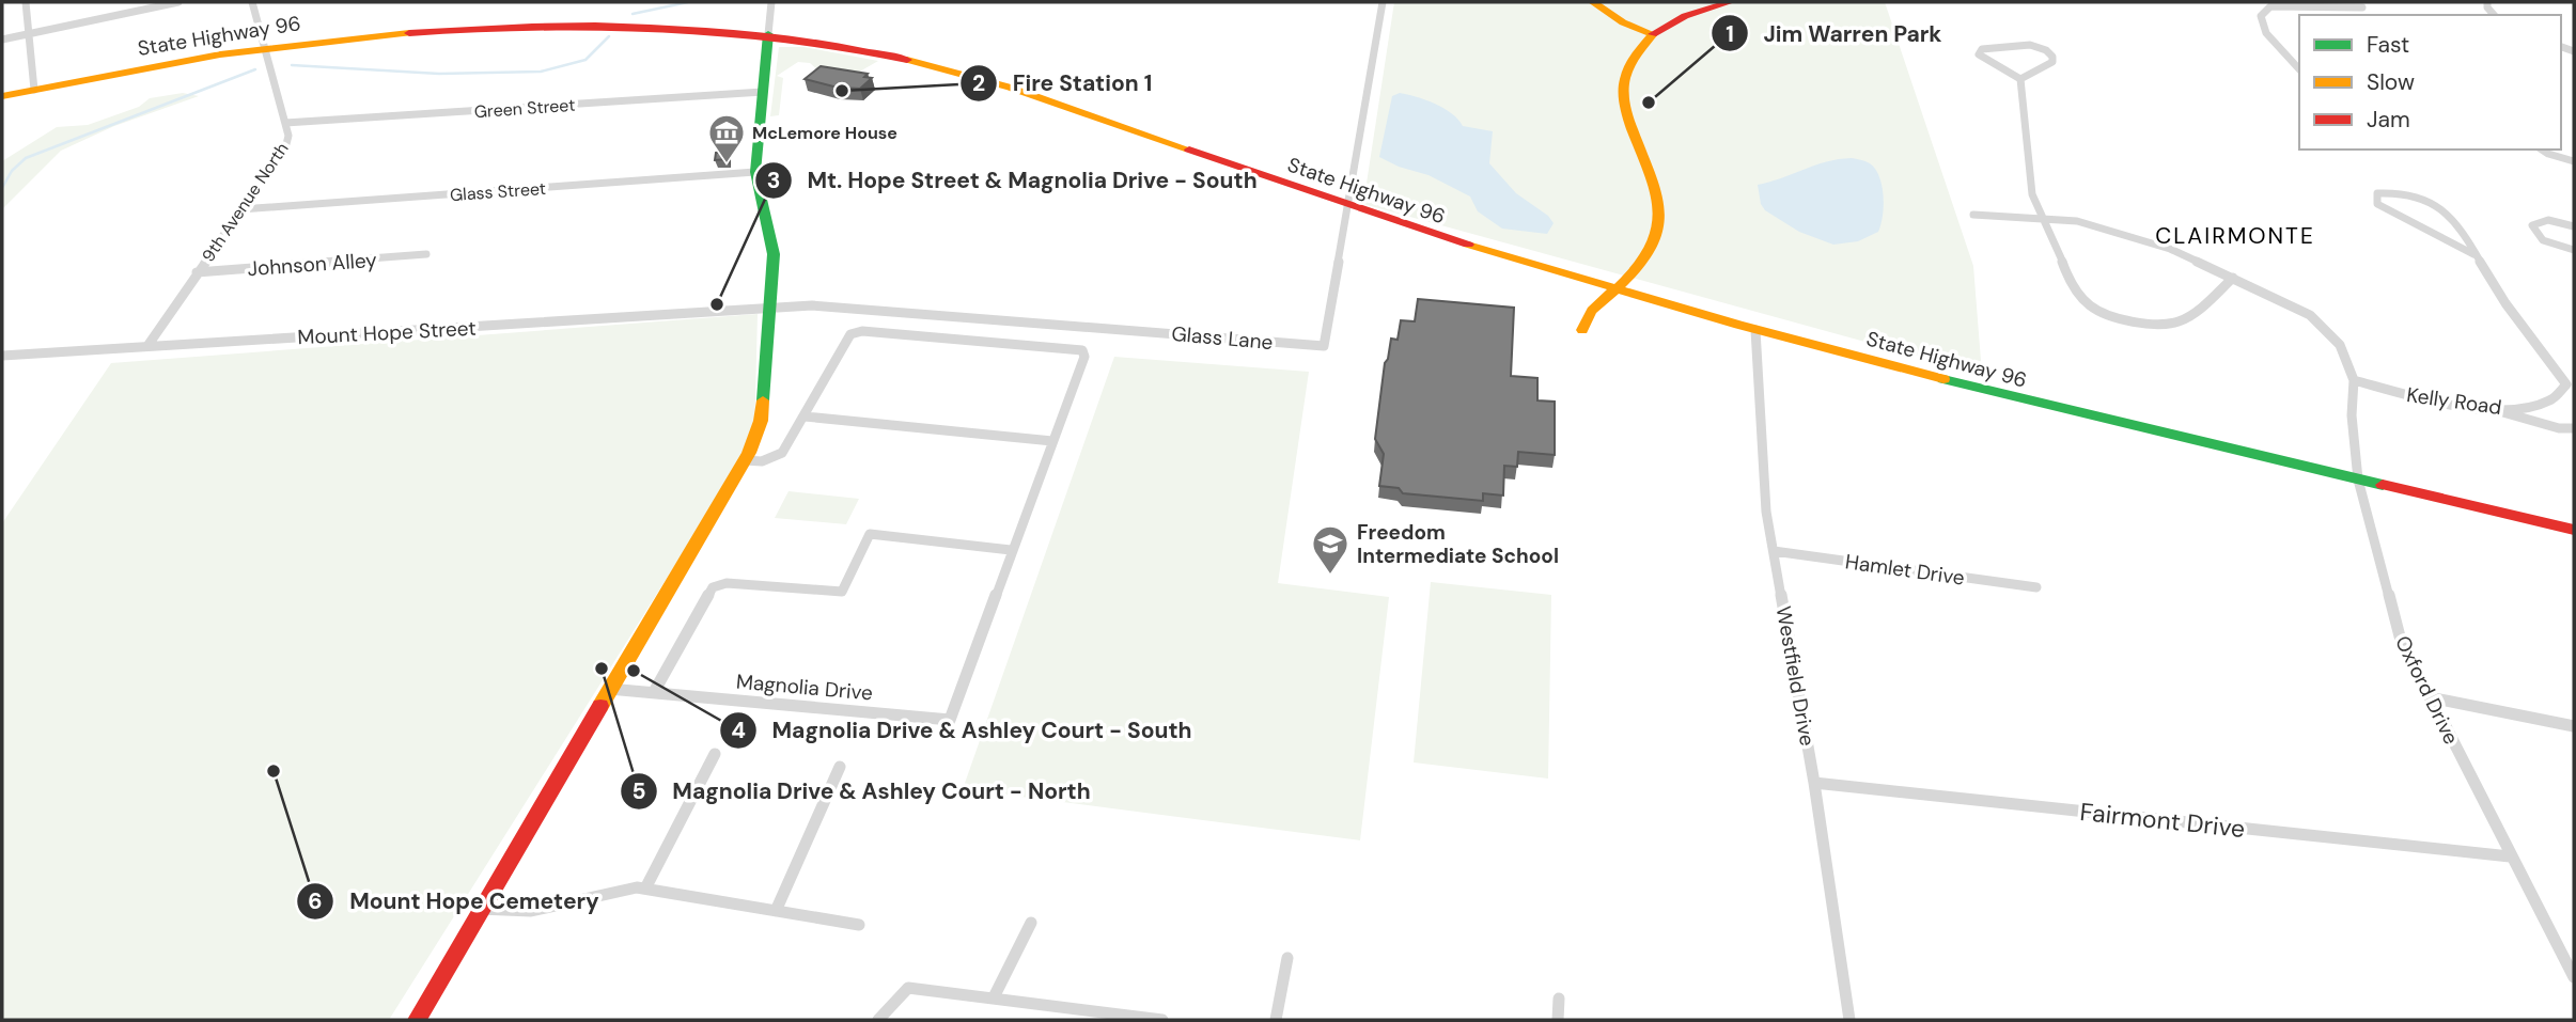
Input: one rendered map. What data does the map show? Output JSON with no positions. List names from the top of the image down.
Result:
{
  "streets": {
    "main road": ["State Highway 96"],
    "street": [
      "Green Street",
      "Glass Street",
      "9th Avenue North",
      "Johnson Alley",
      "Mount Hope Street",
      "Glass Lane",
      "Kelly Road",
      "Hamlet Drive",
      "Westfield Drive",
      "Magnolia Drive",
      "Oxford Drive",
      "Fairmont Drive"
    ]
  },
  "crossings": [
    ["State Highway 96", "9th Avenue North"],
    ["State Highway 96", "Glass Lane"],
    ["State Highway 96", "Westfield Drive"],
    ["State Highway 96", "Oxford Drive"],
    ["Green Street", "9th Avenue North"],
    ["Glass Street", "9th Avenue North"],
    ["9th Avenue North", "Johnson Alley"],
    ["9th Avenue North", "Mount Hope Street"],
    ["Mount Hope Street", "Glass Lane"],
    ["Kelly Road", "Oxford Drive"],
    ["Hamlet Drive", "Westfield Drive"],
    ["Westfield Drive", "Fairmont Drive"],
    ["Oxford Drive", "Fairmont Drive"]
  ],
  "districts": ["CLAIRMONTE"],
  "places": {
    "other": [
      "Fire Station 1",
      "Jim Warren Park",
      "Mt. Hope Street & Magnolia Drive - South",
      "Magnolia Drive & Ashley Court - North",
      "Magnolia Drive & Ashley Court - South",
      "Mount Hope Cemetery"
    ],
    "museum": ["McLemore House"],
    "school or university": ["Freedom Intermediate School"]
  },
  "legend": ["Fast", "Slow", "Jam"]
}
